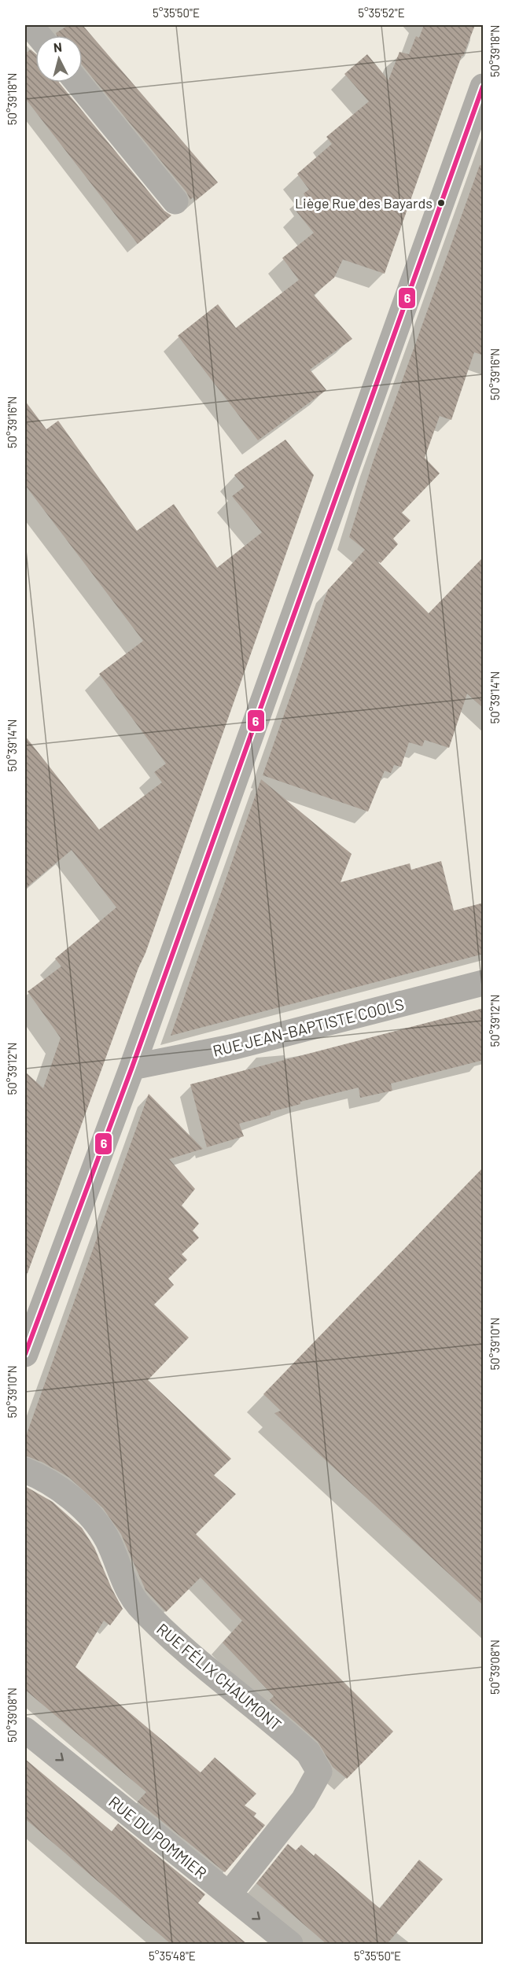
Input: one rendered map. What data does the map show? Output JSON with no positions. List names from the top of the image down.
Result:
{
  "streets": {
    "street": ["RUE JEAN-BAPTISTE COOLS", "RUE FÉLIX CHAUMONT", "RUE DU POMMIER"]
  },
  "crossings": [
    ["RUE FÉLIX CHAUMONT", "RUE DU POMMIER"]
  ],
  "one_way": ["RUE DU POMMIER"],
  "places": ["Liège Rue des Bayards"],
  "lines": ["transit line 6"],
  "north": "top",
  "coordinates": [
    "5°35'50\"E",
    "5°35'52\"E",
    "50°39'18\"N",
    "50°39'16\"N",
    "50°39'14\"N",
    "50°39'12\"N",
    "50°39'10\"N",
    "50°39'08\"N",
    "5°35'48\"E"
  ]
}
